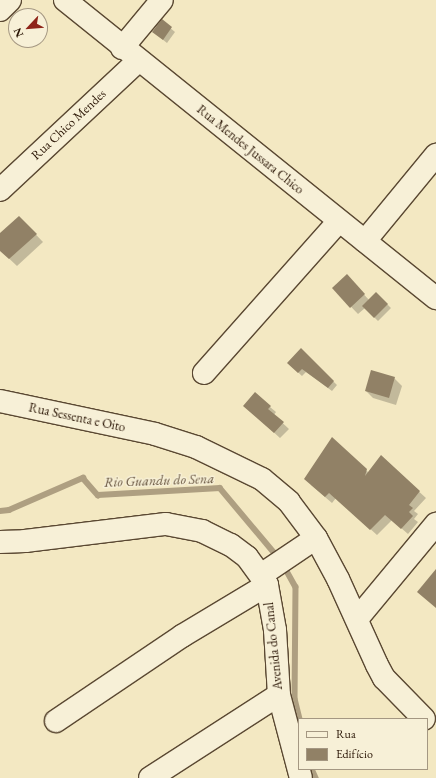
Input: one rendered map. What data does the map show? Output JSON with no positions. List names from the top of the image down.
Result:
{
  "streets": {
    "street": [
      "Rua Chico Mendes",
      "Rua Mendes Jussara Chico",
      "Rua Sessenta e Oito",
      "Avenida do Canal"
    ]
  },
  "crossings": [
    ["Rua Chico Mendes", "Rua Mendes Jussara Chico"]
  ],
  "water": ["Rio Guandu do Sena"],
  "legend": ["Rua", "Edifício"],
  "north": "bottom left"
}
